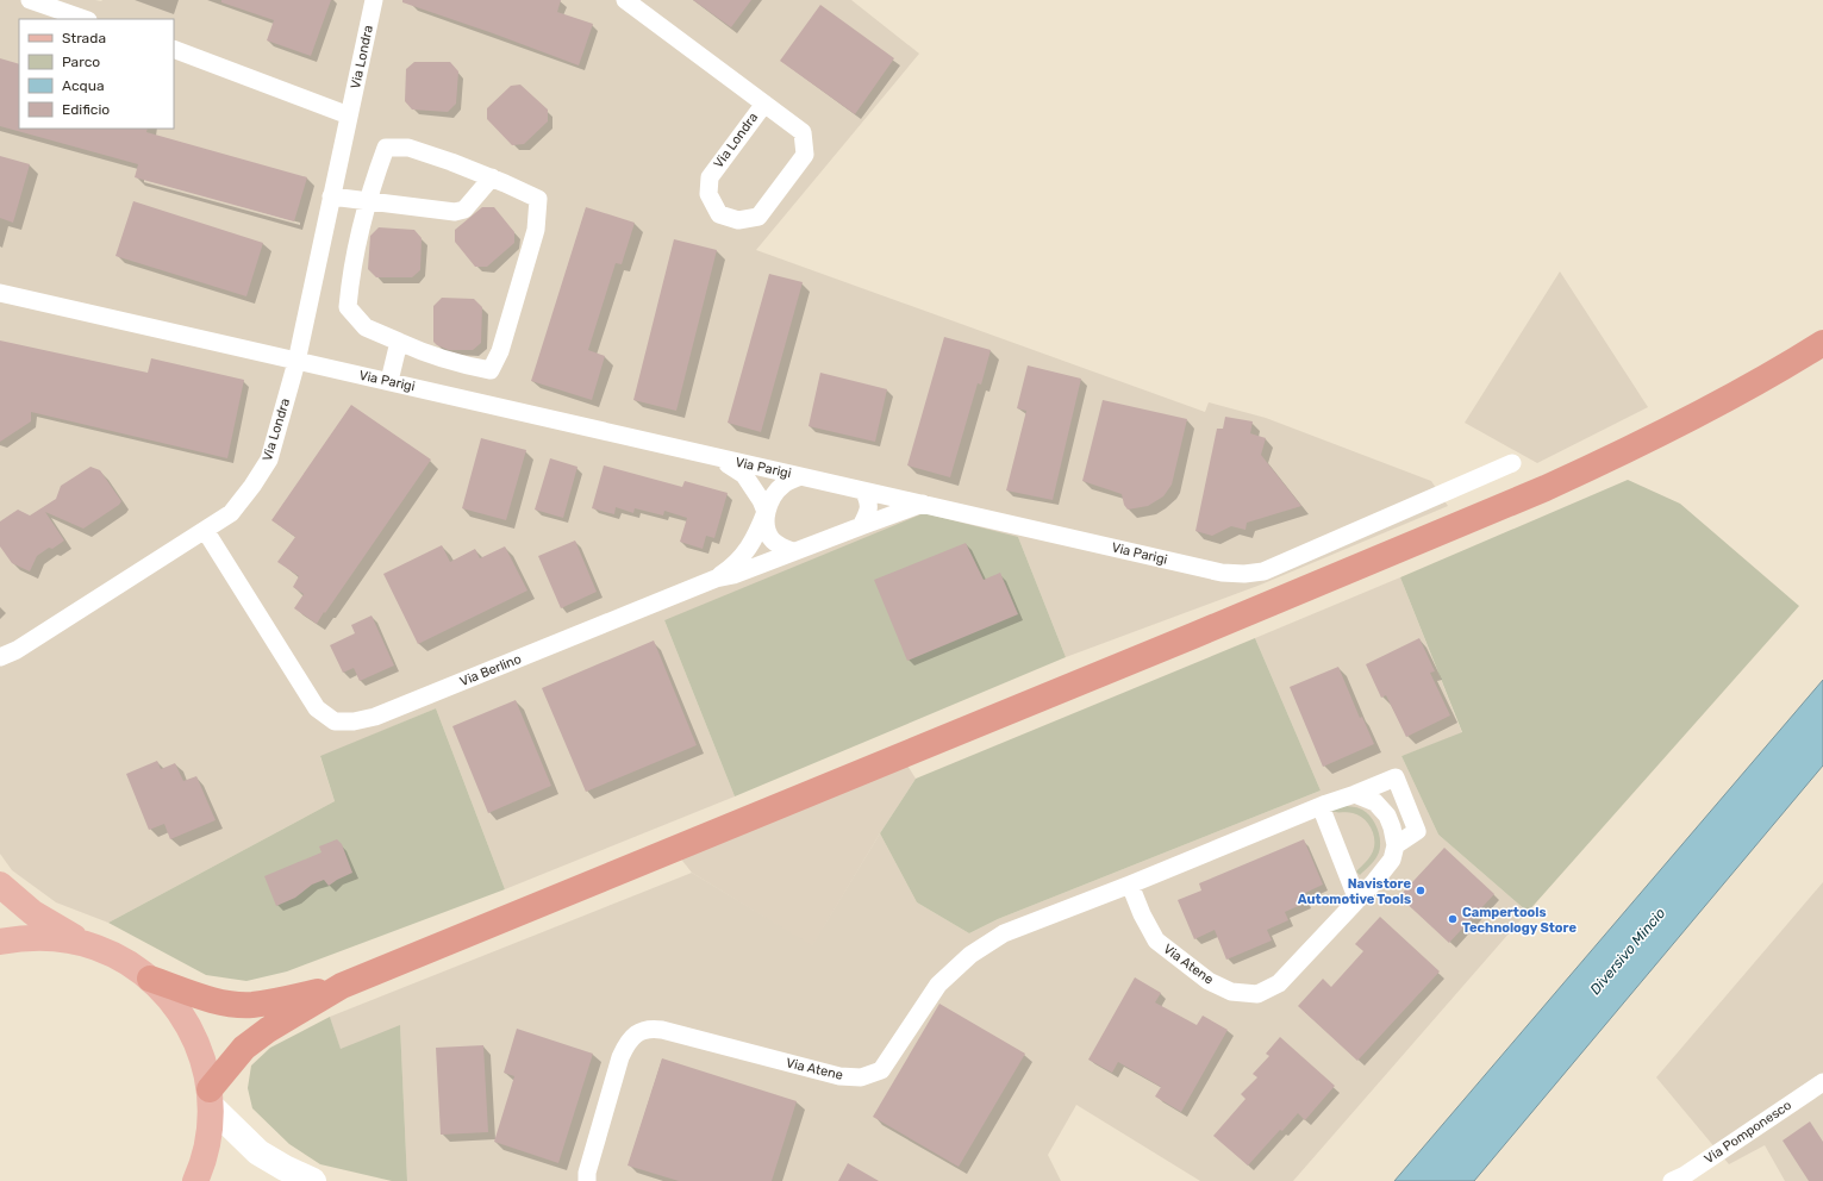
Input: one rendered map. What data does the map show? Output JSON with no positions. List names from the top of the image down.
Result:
{
  "streets": {
    "street": [
      "Via Londra",
      "Via Parigi",
      "Via Berlino",
      "Via Atene",
      "Via Pomponesco"
    ]
  },
  "crossings": [
    ["Via Londra", "Via Parigi"],
    ["Via Londra", "Via Berlino"],
    ["Via Parigi", "Via Berlino"]
  ],
  "water": ["Diversivo Mincio"],
  "places": ["Navistore Automotive Tools", "Campertools Technology Store"],
  "legend": [
    "Strada",
    "Parco",
    "Acqua",
    "Edificio"
  ]
}
